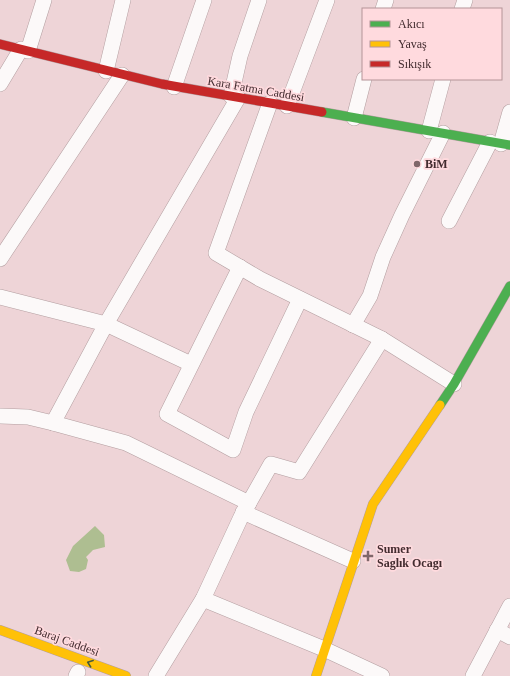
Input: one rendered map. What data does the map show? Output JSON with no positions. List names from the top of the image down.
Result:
{
  "streets": {
    "main road": ["Kara Fatma Caddesi", "Baraj Caddesi"]
  },
  "one_way": ["Baraj Caddesi"],
  "places": {
    "other": ["BiM"],
    "health": ["Sumer Saglık Ocagı"]
  },
  "legend": ["Akıcı", "Yavaş", "Sıkışık"]
}
